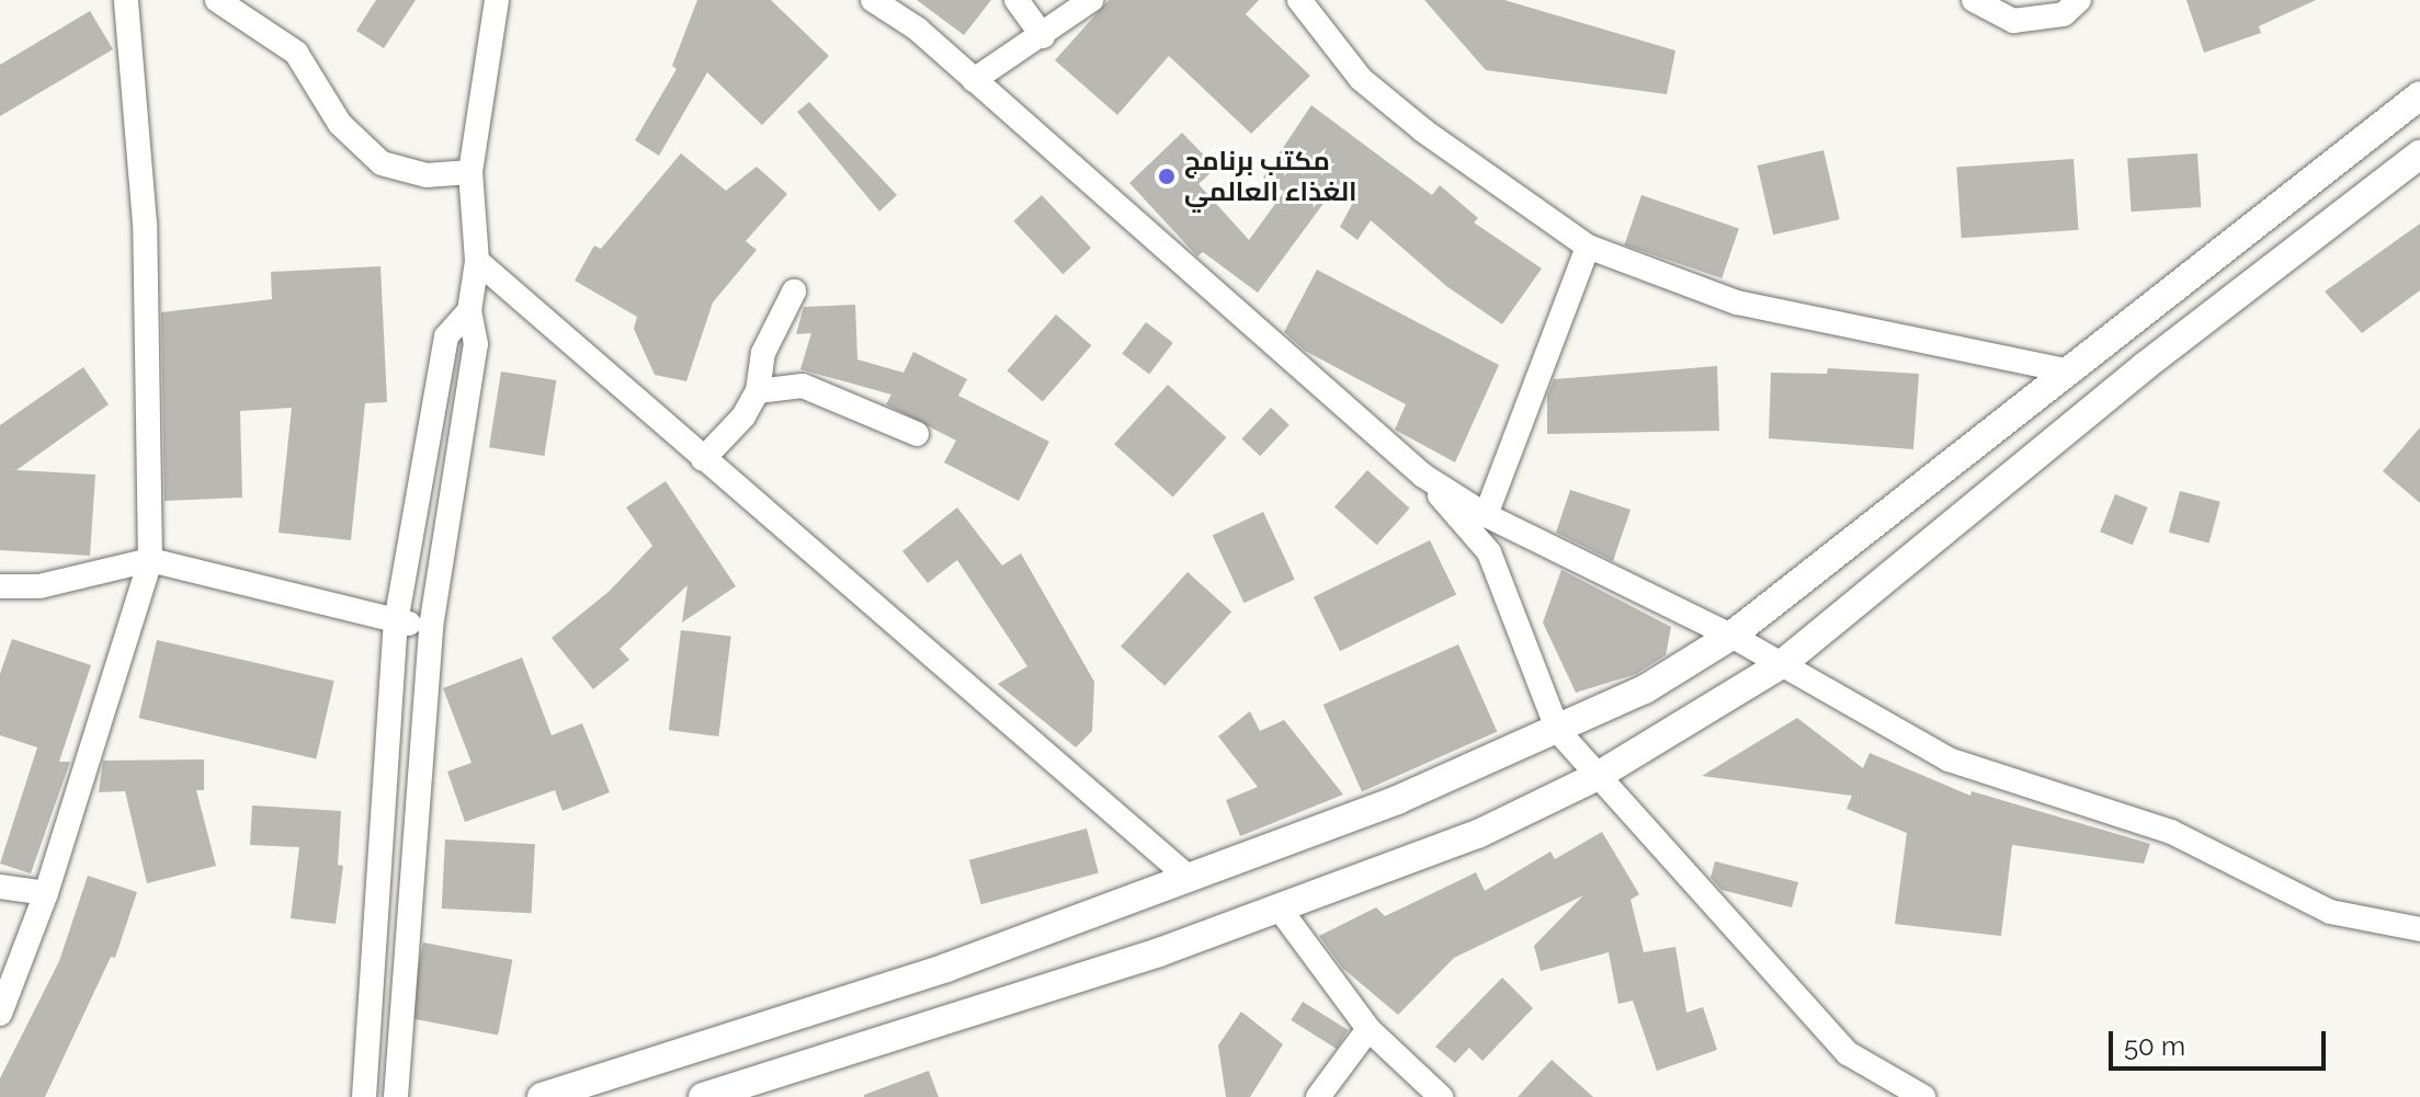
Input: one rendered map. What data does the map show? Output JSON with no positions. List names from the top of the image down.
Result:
{
  "places": ["مكتب برنامج الغذاء العالمي"],
  "scale_bar": "50 m"
}
